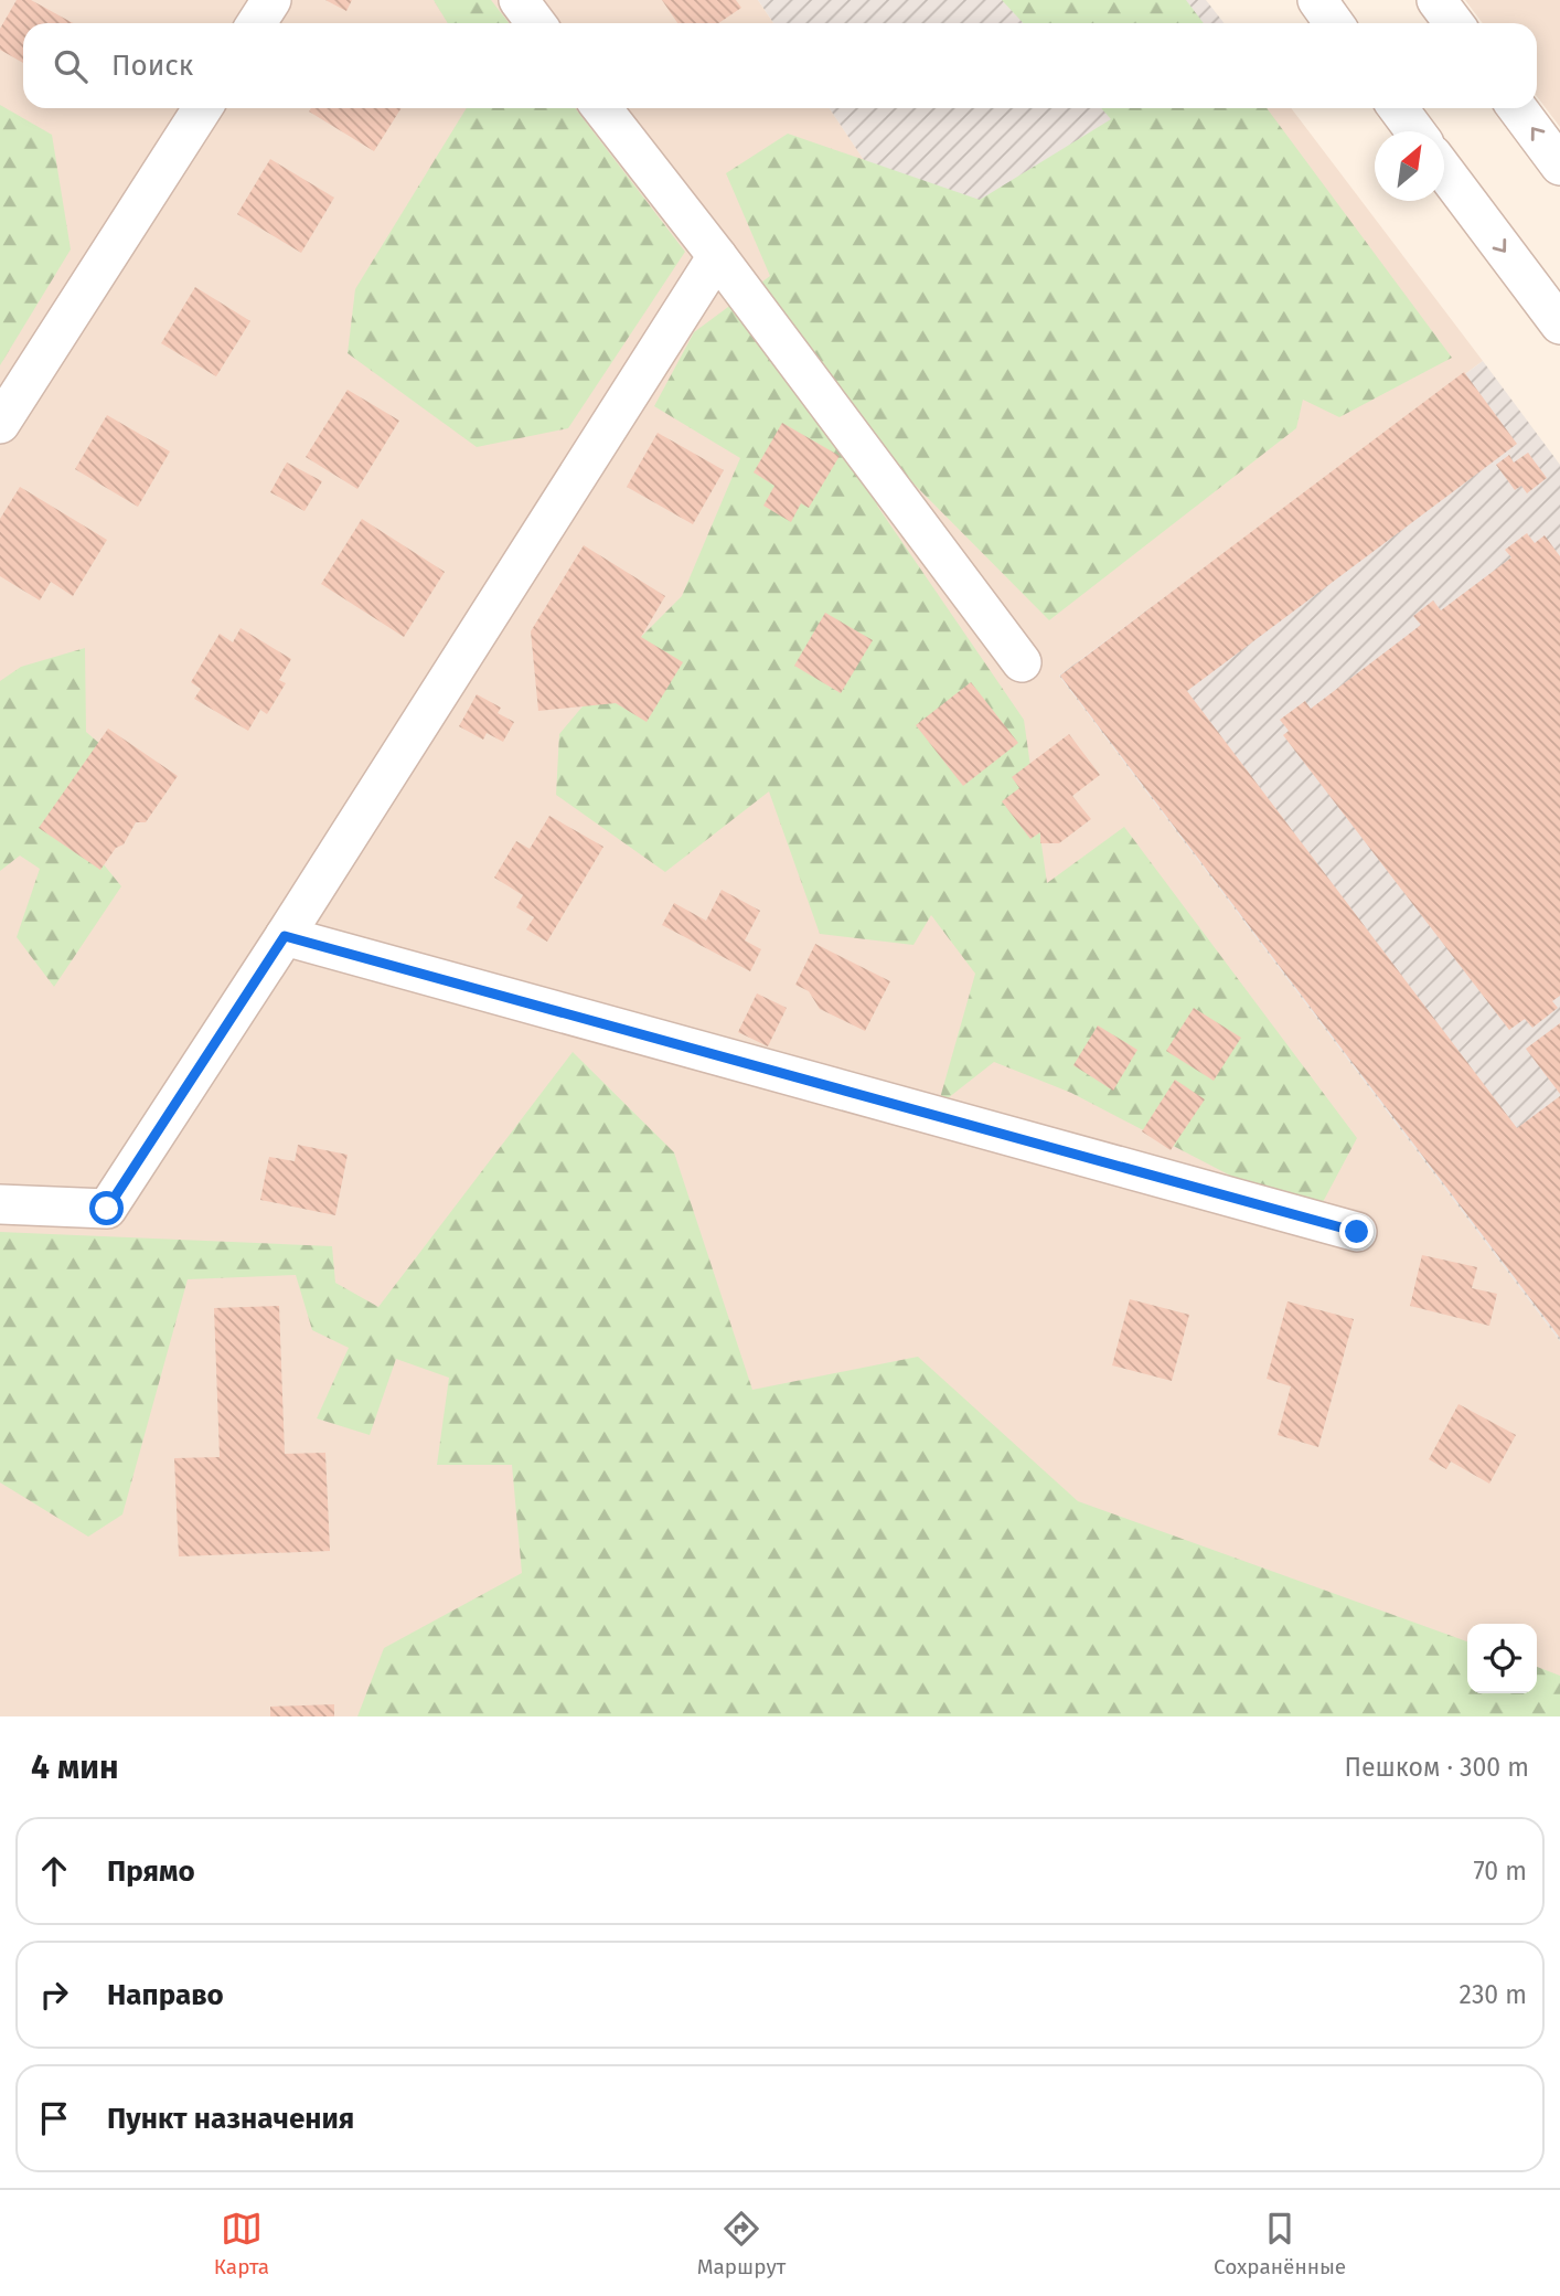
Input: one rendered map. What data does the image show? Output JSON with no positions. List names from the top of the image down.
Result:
{
  "north": "top right",
  "page": {
    "search": "Поиск",
    "heading": ["4 мин", "Пешком · 300 m"],
    "list": [
      ["Прямо", "70 m"],
      ["Направо", "230 m"],
      "Пункт назначения"
    ],
    "nav": ["Карта", "Маршрут", "Сохранённые"]
  }
}
